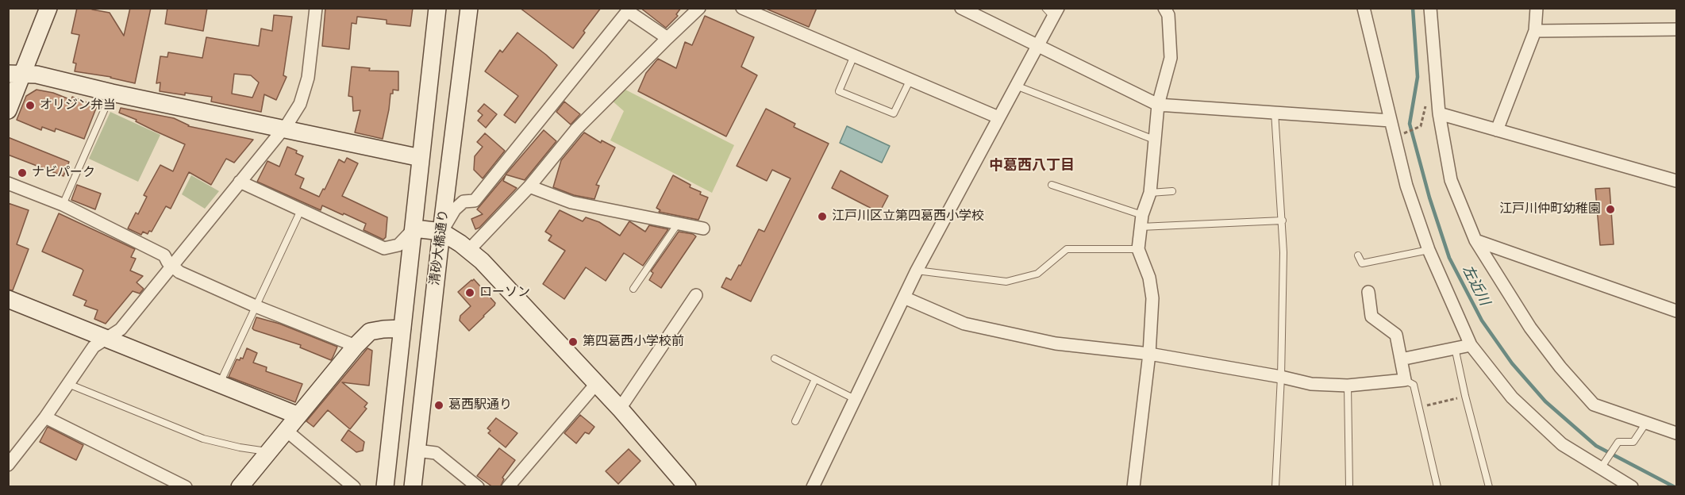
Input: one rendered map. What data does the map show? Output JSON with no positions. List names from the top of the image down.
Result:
{
  "streets": {
    "street": ["清砂大橋通り"]
  },
  "districts": ["中葛西八丁目"],
  "water": ["左近川"],
  "places": [
    "オリジン弁当",
    "ナビパーク",
    "江戸川仲町幼稚園",
    "江戸川区立第四葛西小学校",
    "ローソン",
    "第四葛西小学校前",
    "葛西駅通り"
  ]
}
